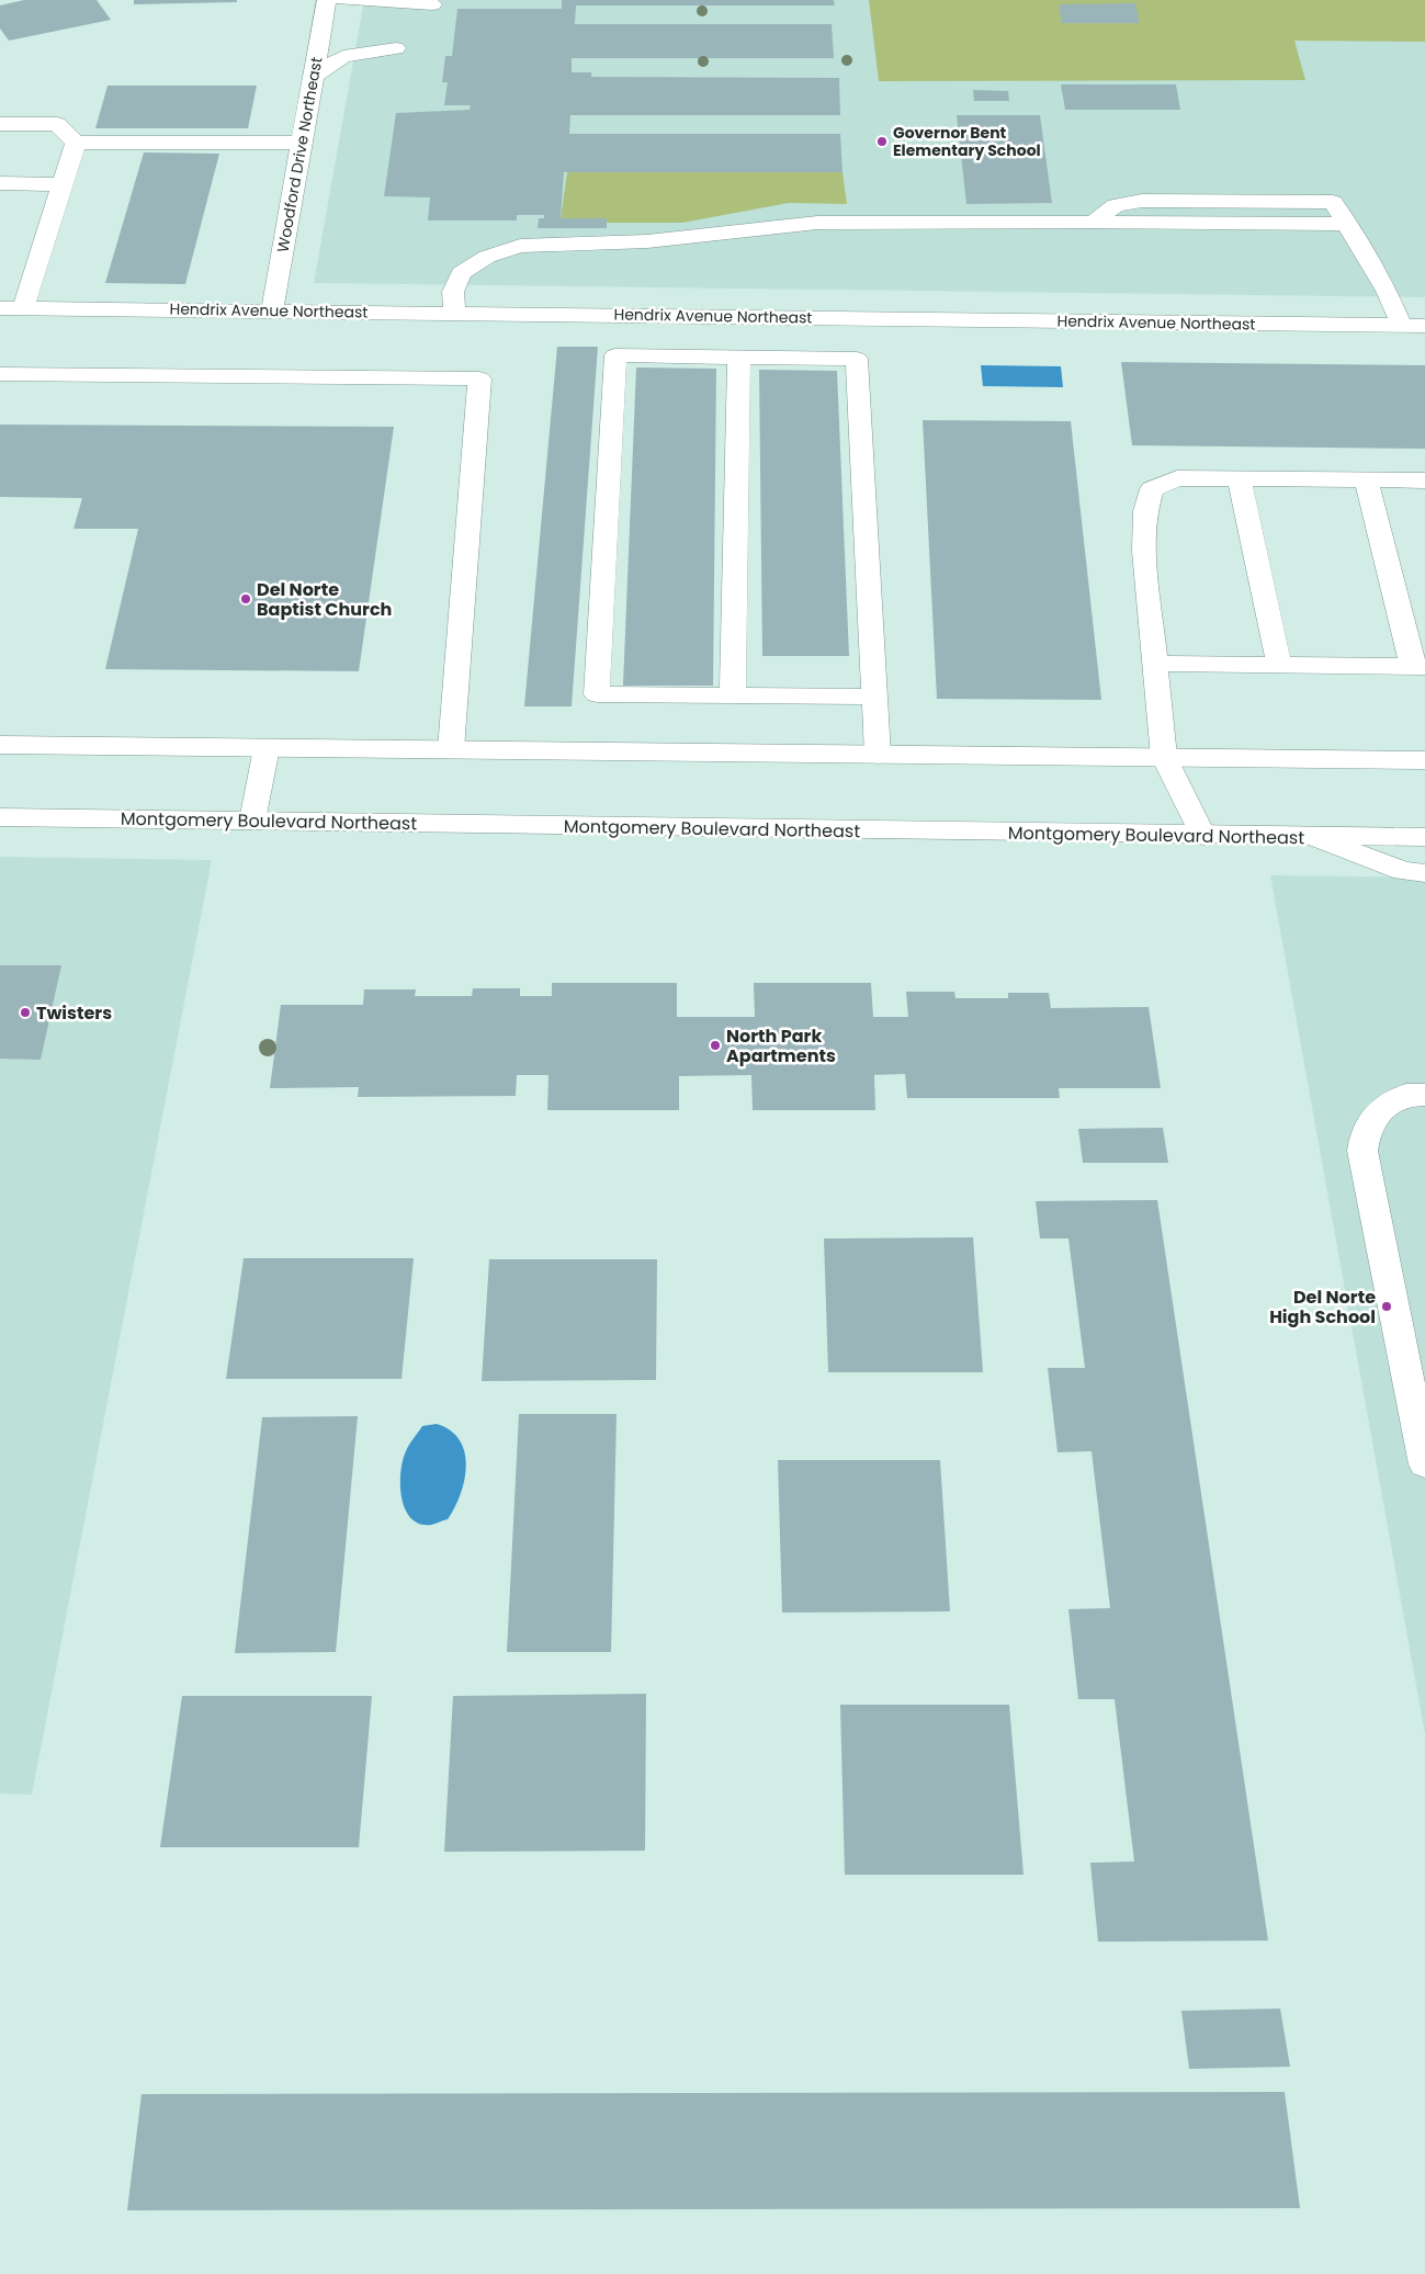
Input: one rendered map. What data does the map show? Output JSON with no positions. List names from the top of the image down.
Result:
{
  "streets": {
    "main road": ["Woodford Drive Northeast", "Hendrix Avenue Northeast", "Montgomery Boulevard Northeast"]
  },
  "crossings": [
    ["Woodford Drive Northeast", "Hendrix Avenue Northeast"]
  ],
  "places": [
    "Governor Bent Elementary School",
    "Del Norte Baptist Church",
    "Twisters",
    "North Park Apartments",
    "Del Norte High School"
  ]
}
